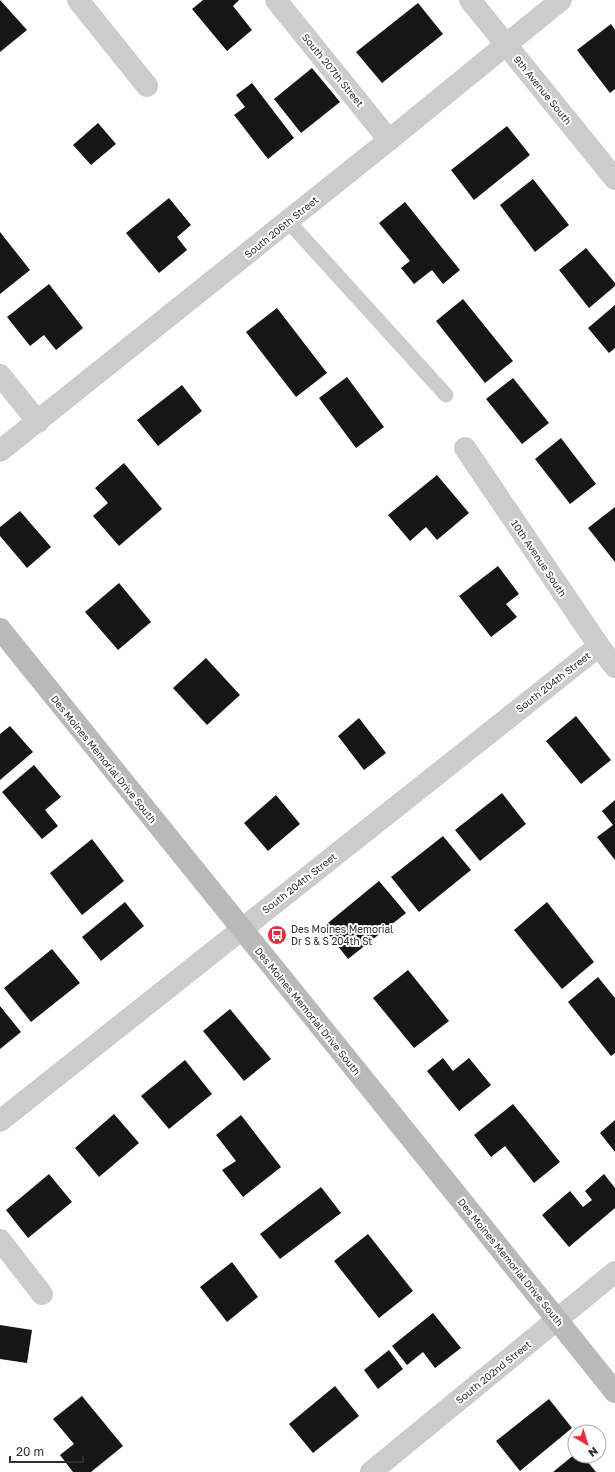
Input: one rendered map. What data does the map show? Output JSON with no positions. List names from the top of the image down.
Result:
{
  "streets": {
    "main road": ["Des Moines Memorial Drive South"],
    "street": [
      "South 207th Street",
      "9th Avenue South",
      "South 206th Street",
      "10th Avenue South",
      "South 204th Street",
      "South 202nd Street"
    ]
  },
  "crossings": [
    ["South 207th Street", "South 206th Street"],
    ["9th Avenue South", "South 206th Street"],
    ["10th Avenue South", "South 204th Street"],
    ["South 204th Street", "Des Moines Memorial Drive South"],
    ["Des Moines Memorial Drive South", "South 202nd Street"]
  ],
  "places": {
    "bus stop": ["Des Moines Memorial Dr S & S 204th St"]
  },
  "scale_bar": "20 m",
  "north": "bottom right"
}
